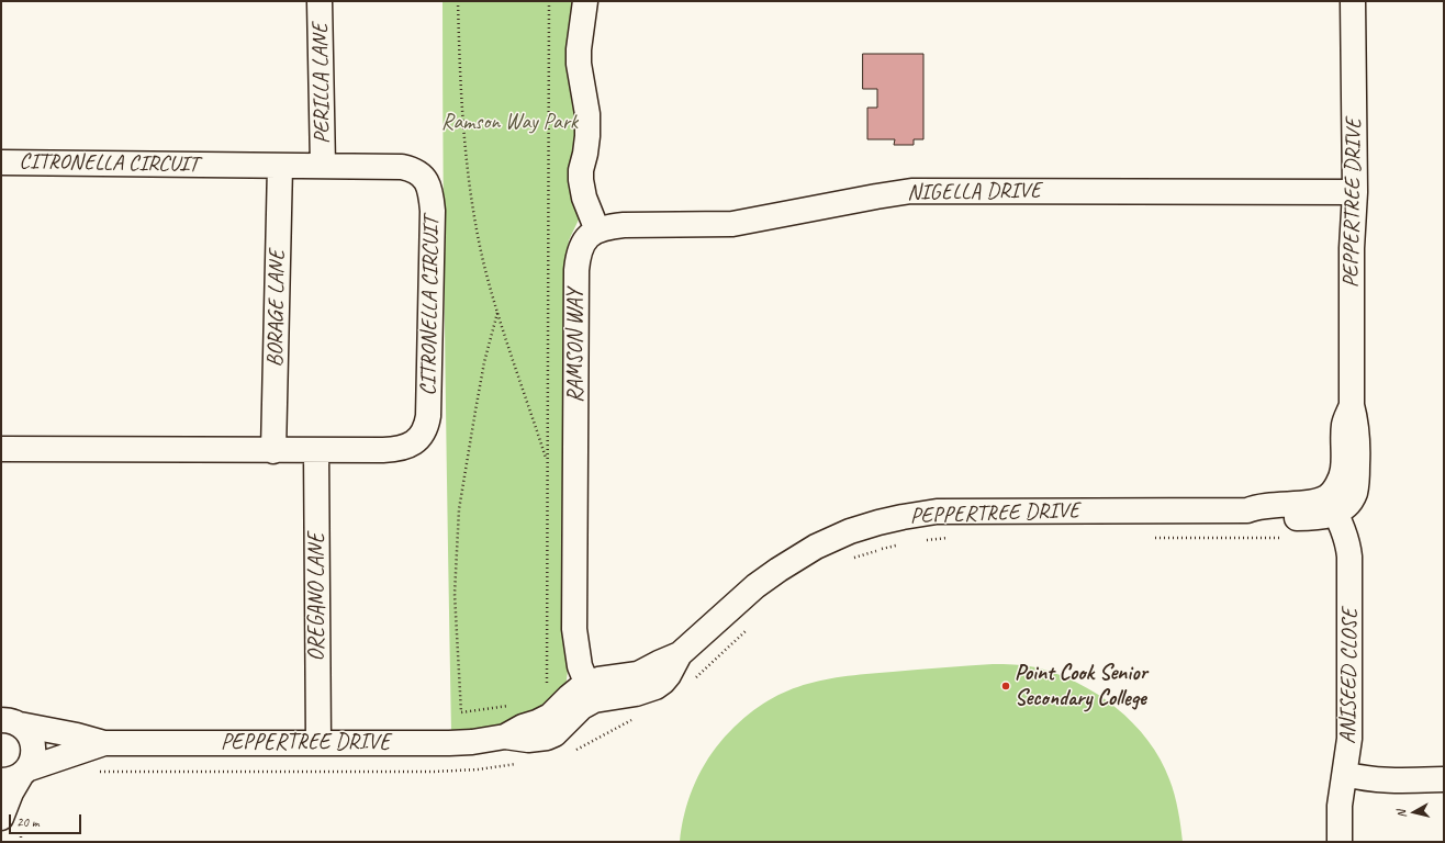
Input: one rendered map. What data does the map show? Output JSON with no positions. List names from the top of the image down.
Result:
{
  "streets": {
    "street": [
      "PERILLA LANE",
      "CITRONELLA CIRCUIT",
      "NIGELLA DRIVE",
      "PEPPERTREE DRIVE",
      "BORAGE LANE",
      "RAMSON WAY",
      "OREGANO LANE",
      "ANISEED CLOSE"
    ]
  },
  "crossings": [
    ["PERILLA LANE", "CITRONELLA CIRCUIT"],
    ["CITRONELLA CIRCUIT", "BORAGE LANE"],
    ["CITRONELLA CIRCUIT", "OREGANO LANE"],
    ["NIGELLA DRIVE", "PEPPERTREE DRIVE"],
    ["NIGELLA DRIVE", "RAMSON WAY"],
    ["PEPPERTREE DRIVE", "RAMSON WAY"],
    ["PEPPERTREE DRIVE", "OREGANO LANE"],
    ["PEPPERTREE DRIVE", "ANISEED CLOSE"]
  ],
  "parks": ["Ramson Way Park"],
  "places": ["Point Cook Senior Secondary College"],
  "scale_bar": "20 m",
  "north": "left"
}
